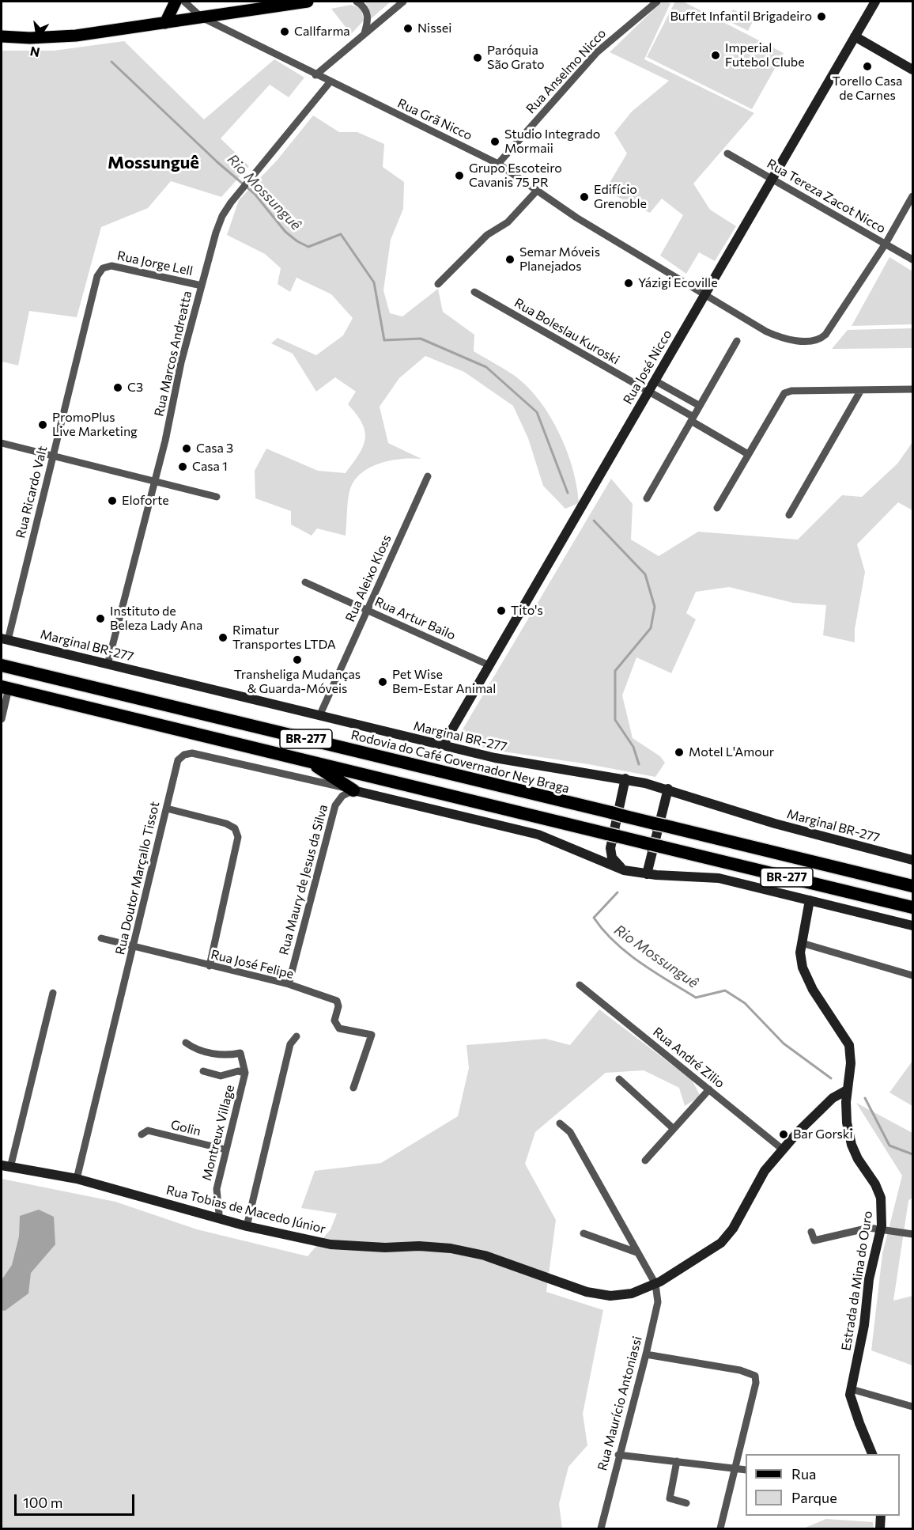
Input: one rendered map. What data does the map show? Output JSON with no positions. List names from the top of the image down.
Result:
{
  "streets": {
    "highway": ["BR-277", "Rodovia do Café Governador Ney Braga"],
    "street": [
      "Rua Anselmo Nicco",
      "Rua Grã Nicco",
      "Rua Tereza Zacot Nicco",
      "Rua Jorge Lell",
      "Rua Boleslau Kuroski",
      "Rua Marcos Andreatta",
      "Rua José Nicco",
      "Rua Ricardo Valt",
      "Rua Aleixo Kloss",
      "Rua Artur Bailo",
      "Marginal BR-277",
      "Rua Doutor Marçallo Tissot",
      "Rua Maury de Jesus da Silva",
      "Rua José Felipe",
      "Rua André Zilio",
      "Golin",
      "Montreux Village",
      "Rua Tobias de Macedo Júnior",
      "Estrada da Mina do Ouro",
      "Rua Maurício Antoniassi"
    ]
  },
  "crossings": [
    ["Rua Anselmo Nicco", "Rua Grã Nicco"],
    ["Rua Grã Nicco", "Rua Tereza Zacot Nicco"],
    ["Rua Grã Nicco", "Rua Marcos Andreatta"],
    ["Rua Grã Nicco", "Rua José Nicco"],
    ["Rua Tereza Zacot Nicco", "Rua José Nicco"],
    ["Rua Jorge Lell", "Rua Marcos Andreatta"],
    ["Rua Jorge Lell", "Rua Ricardo Valt"],
    ["Rua Boleslau Kuroski", "Rua José Nicco"],
    ["Rua Marcos Andreatta", "Marginal BR-277"],
    ["Rua José Nicco", "Rua Artur Bailo"],
    ["Rua José Nicco", "Marginal BR-277"],
    ["Rua Ricardo Valt", "Marginal BR-277"],
    ["Rua Aleixo Kloss", "Rua Artur Bailo"],
    ["Rua Aleixo Kloss", "Marginal BR-277"],
    ["Rua Doutor Marçallo Tissot", "Rua Maury de Jesus da Silva"],
    ["Rua Doutor Marçallo Tissot", "Rua José Felipe"],
    ["Rua Doutor Marçallo Tissot", "Rua Tobias de Macedo Júnior"],
    ["Rua Maury de Jesus da Silva", "Rua José Felipe"],
    ["Rua André Zilio", "Rua Tobias de Macedo Júnior"],
    ["Golin", "Montreux Village"],
    ["Montreux Village", "Rua Tobias de Macedo Júnior"],
    ["Rua Tobias de Macedo Júnior", "Estrada da Mina do Ouro"],
    ["Rua Tobias de Macedo Júnior", "Rua Maurício Antoniassi"]
  ],
  "districts": ["Mossunguê"],
  "water": ["Rio Mossunguê"],
  "places": [
    "Buffet Infantil Brigadeiro",
    "Nissei",
    "Callfarma",
    "Imperial Futebol Clube",
    "Paróquia São Grato",
    "Torello Casa de Carnes",
    "Studio Integrado Mormaii",
    "Grupo Escoteiro Cavanis 75 PR",
    "Edifício Grenoble",
    "Semar Móveis Planejados",
    "Yázigi Ecoville",
    "C3",
    "PromoPlus Live Marketing",
    "Casa 3",
    "Casa 1",
    "Eloforte",
    "Tito's",
    "Instituto de Beleza Lady Ana",
    "Rimatur Transportes LTDA",
    "Transheliga Mudanças & Guarda-Móveis",
    "Pet Wise Bem-Estar Animal",
    "Motel L'Amour",
    "Bar Gorski"
  ],
  "legend": ["Rua", "Parque"],
  "scale_bar": "100 m",
  "north": "bottom"
}
